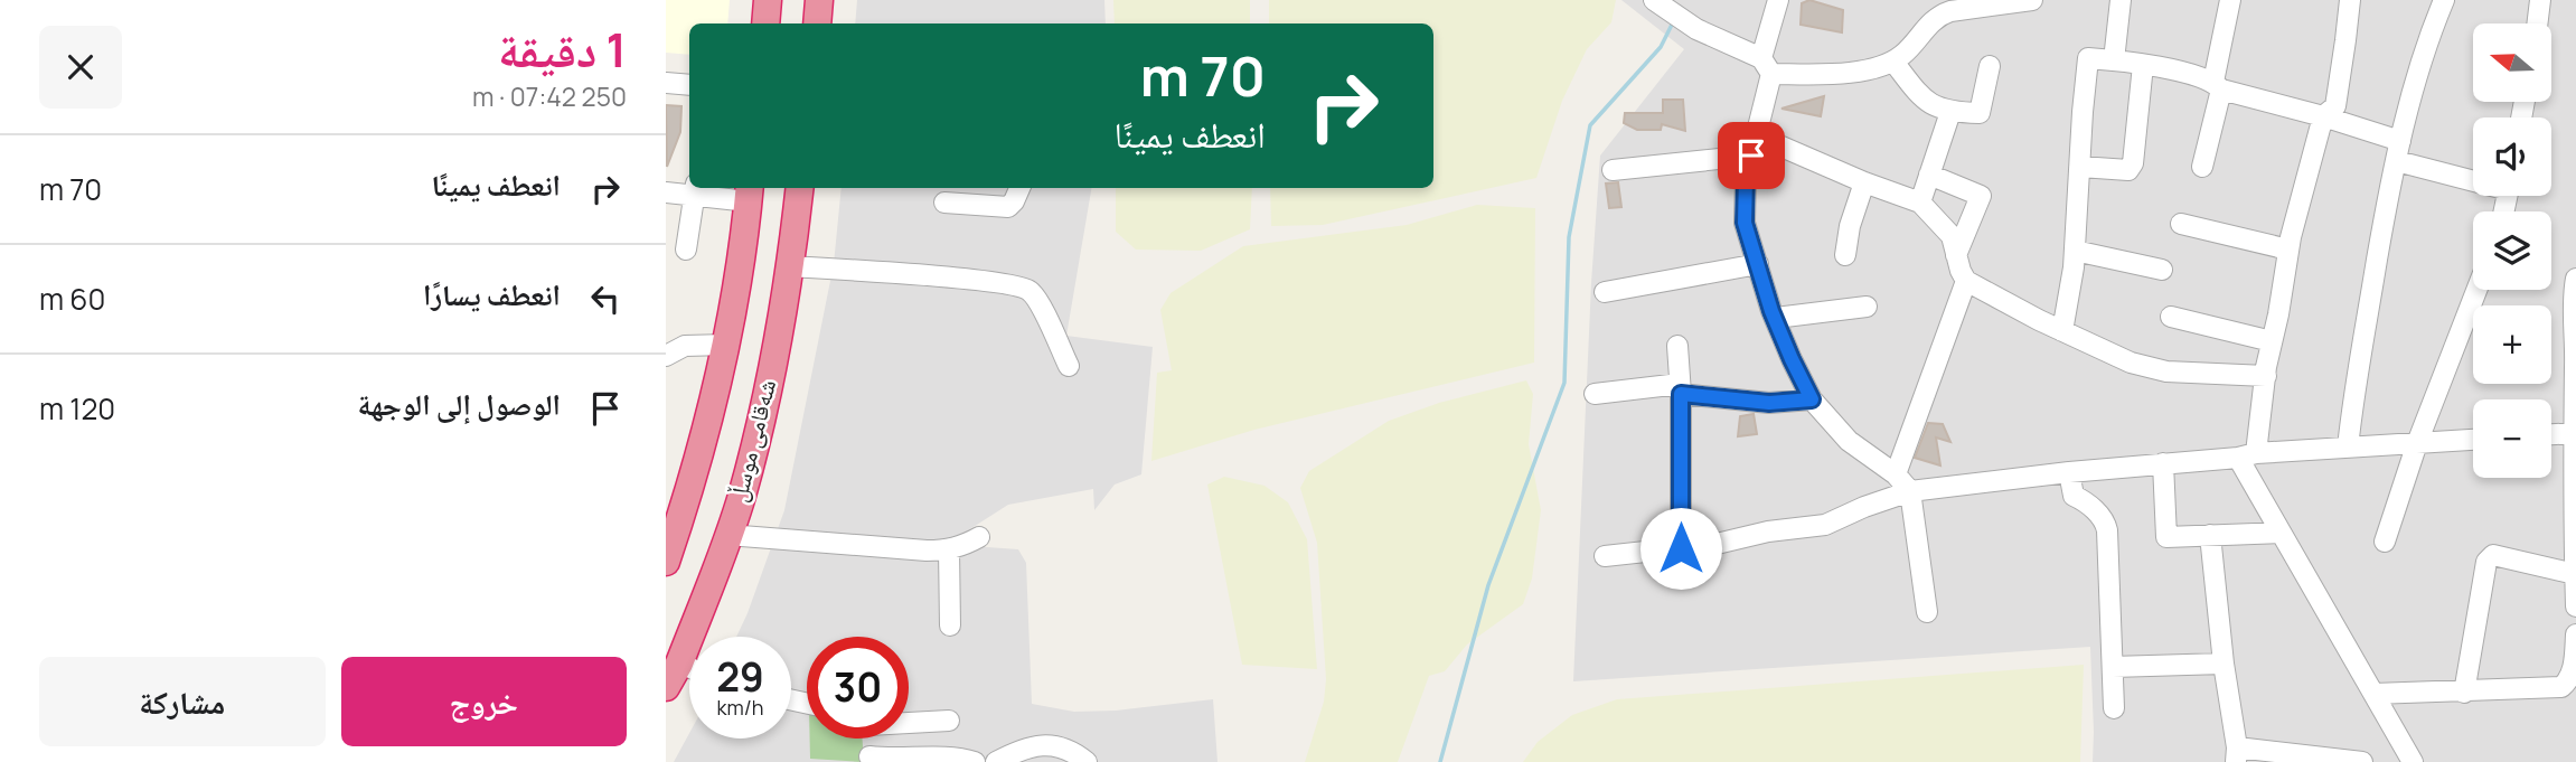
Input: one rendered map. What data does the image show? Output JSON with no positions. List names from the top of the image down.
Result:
{
  "streets": {
    "highway": ["شەقامی موسڵ"]
  },
  "north": "left",
  "page": {
    "heading": ["1 دقيقة", "250 m · 07:42"],
    "map_buttons": ["+", "−"],
    "turn": ["70 m", "انعطف يمينًا"],
    "list": [
      {
        "name": "انعطف يمينًا",
        "value": "70 m"
      },
      {
        "name": "انعطف يسارًا",
        "value": "60 m"
      },
      {
        "name": "الوصول إلى الوجهة",
        "value": "120 m"
      }
    ],
    "speed": "29 km/h",
    "limit": "30",
    "buttons": ["خروج", "مشاركة"]
  }
}
